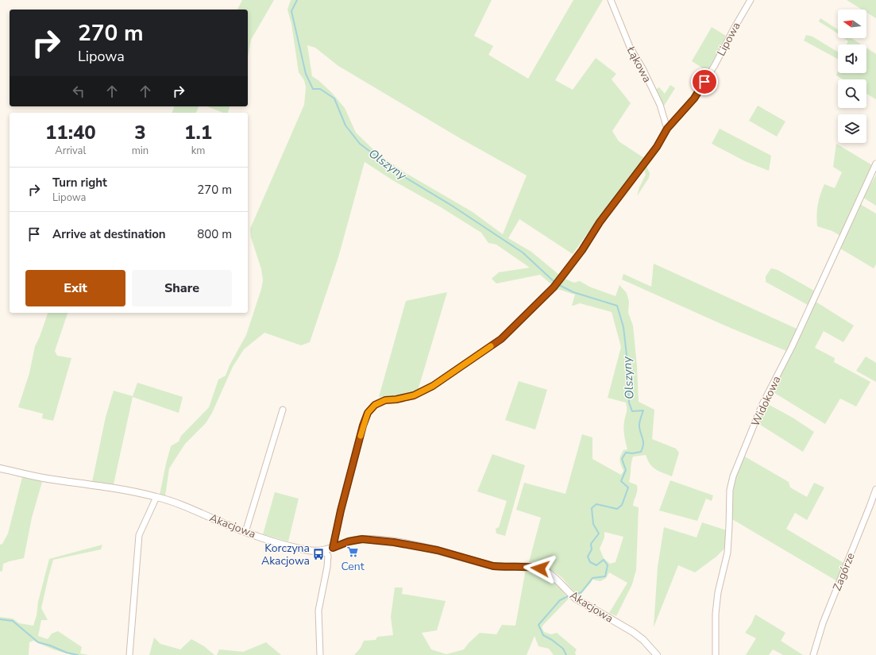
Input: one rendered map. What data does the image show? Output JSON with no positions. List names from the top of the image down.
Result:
{
  "streets": {
    "street": [
      "Lipowa",
      "Łąkowa",
      "Widokowa",
      "Akacjowa",
      "Zagórze"
    ]
  },
  "crossings": [
    ["Lipowa", "Łąkowa"],
    ["Lipowa", "Akacjowa"]
  ],
  "water": ["Olszyny"],
  "places": {
    "supermarket": ["Cent"],
    "bus stop": ["Korczyna Akacjowa"]
  },
  "north": "left",
  "page": {
    "turn": ["270 m", "Lipowa"],
    "eta": [
      "11:40",
      "Arrival",
      "3",
      "min",
      "1.1",
      "km"
    ],
    "list": [
      {
        "name": "Turn right",
        "note": "Lipowa",
        "value": "270 m"
      },
      {
        "name": "Arrive at destination",
        "value": "800 m"
      }
    ],
    "buttons": ["Exit", "Share"]
  }
}
